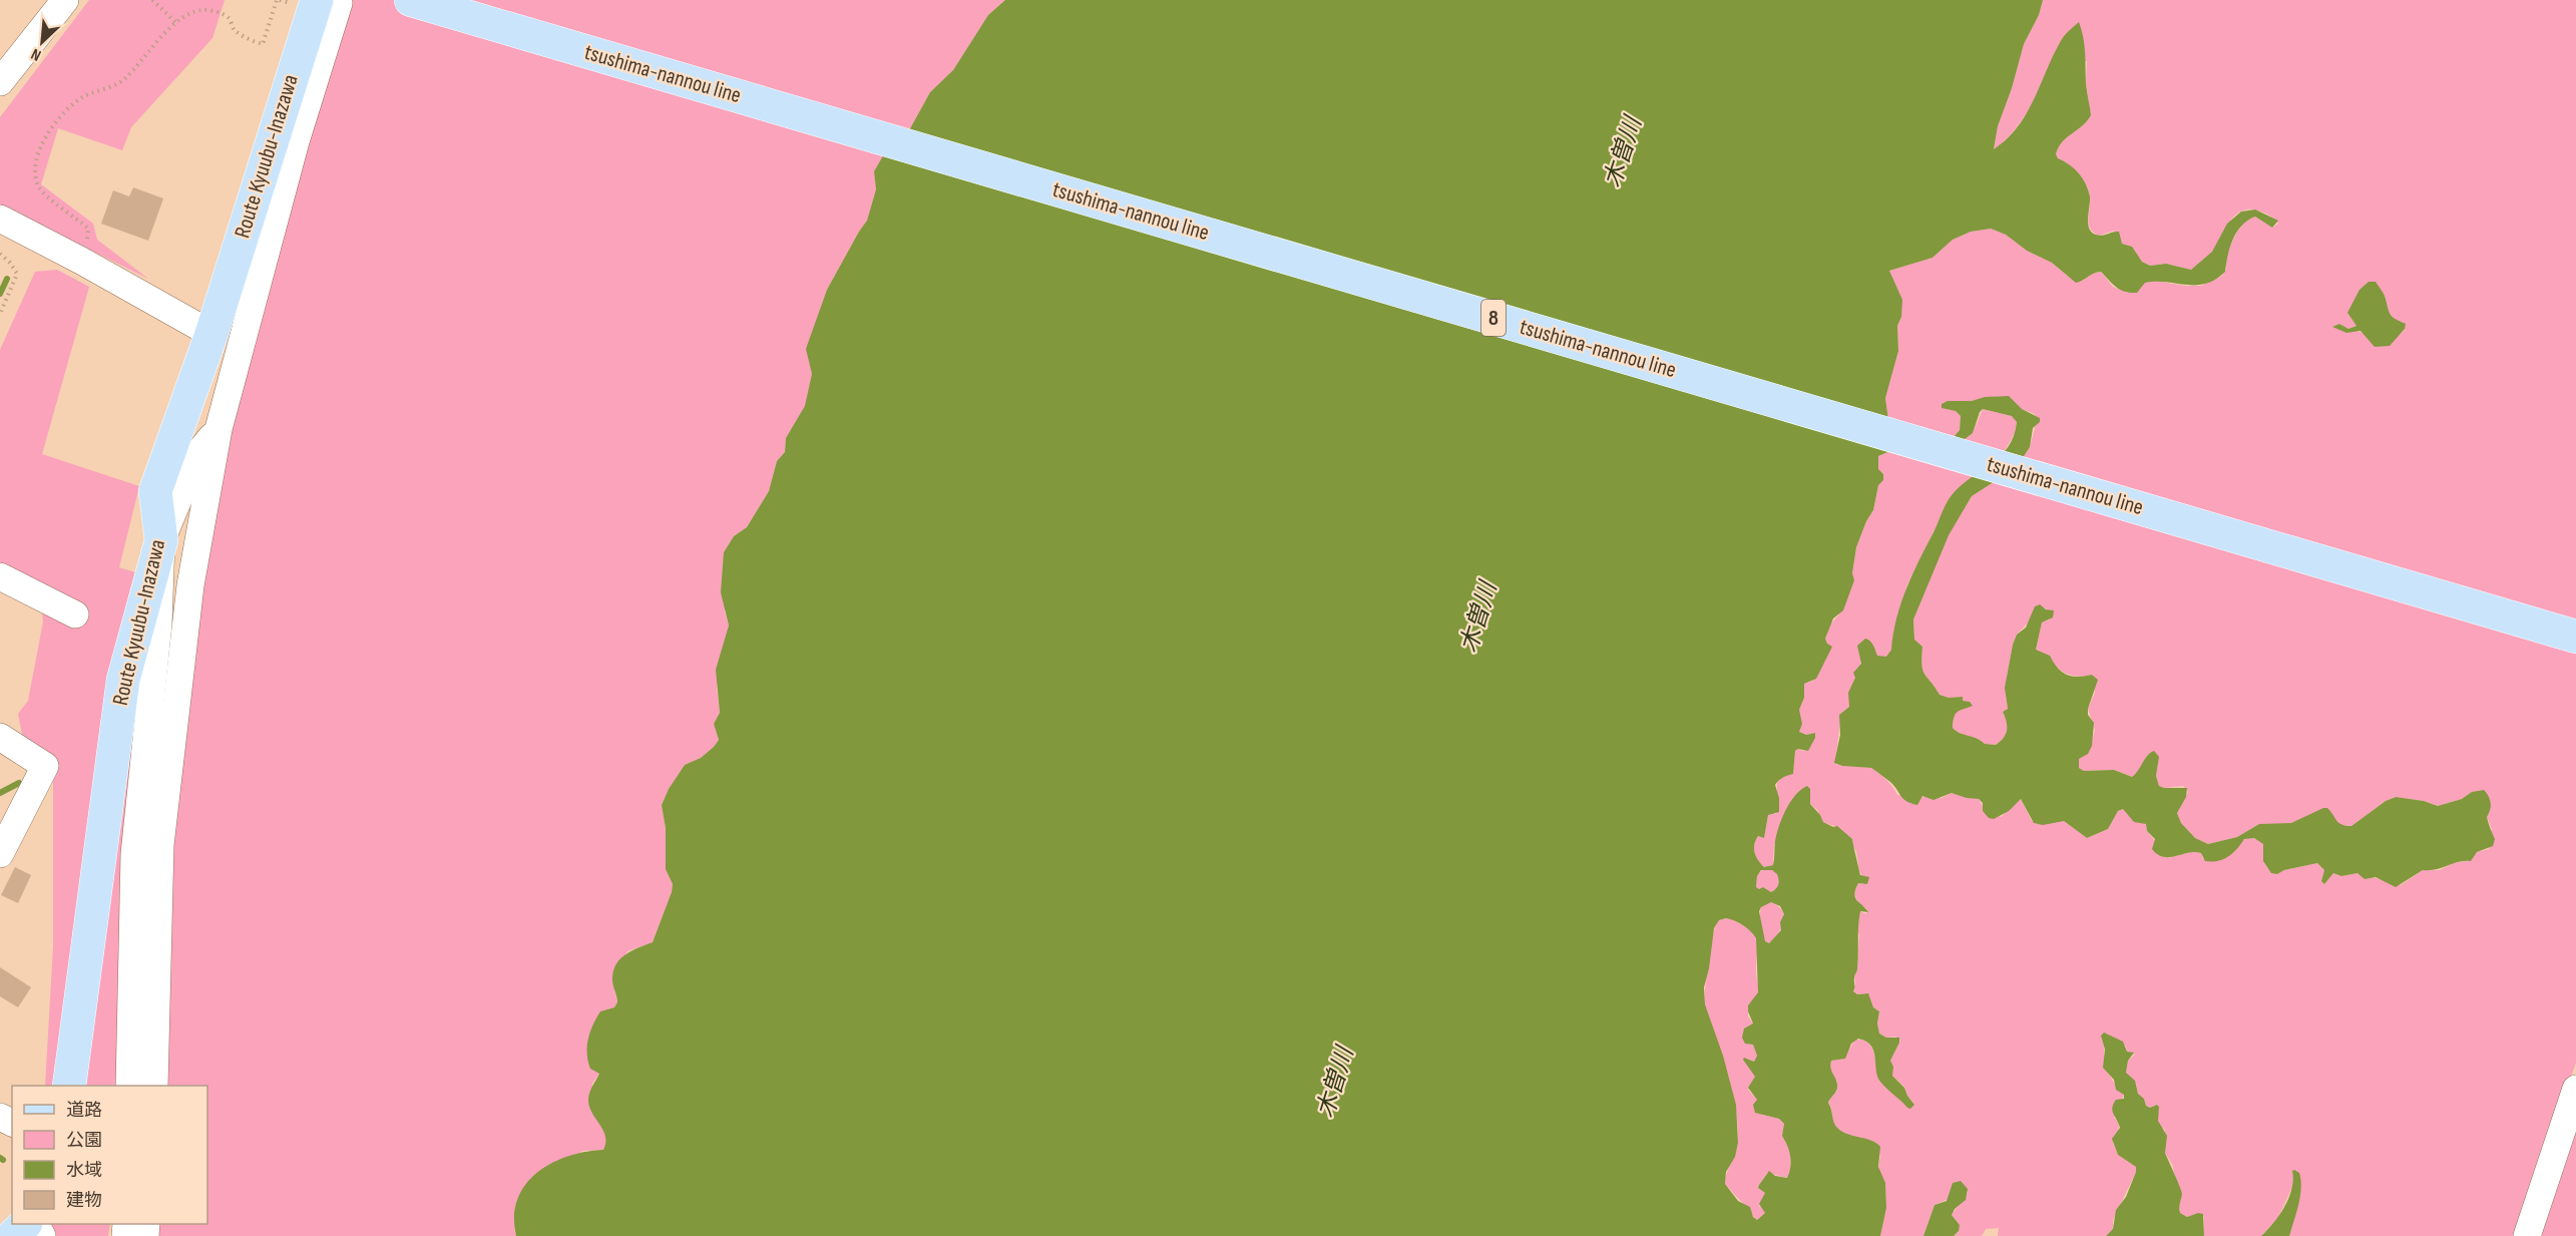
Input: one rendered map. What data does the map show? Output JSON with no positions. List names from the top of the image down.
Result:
{
  "streets": {
    "main road": ["tsushima-nannou line", "Route Kyuubu-Inazawa", "8"]
  },
  "water": ["木曽川"],
  "legend": [
    "道路",
    "公園",
    "水域",
    "建物"
  ],
  "north": "bottom left"
}
